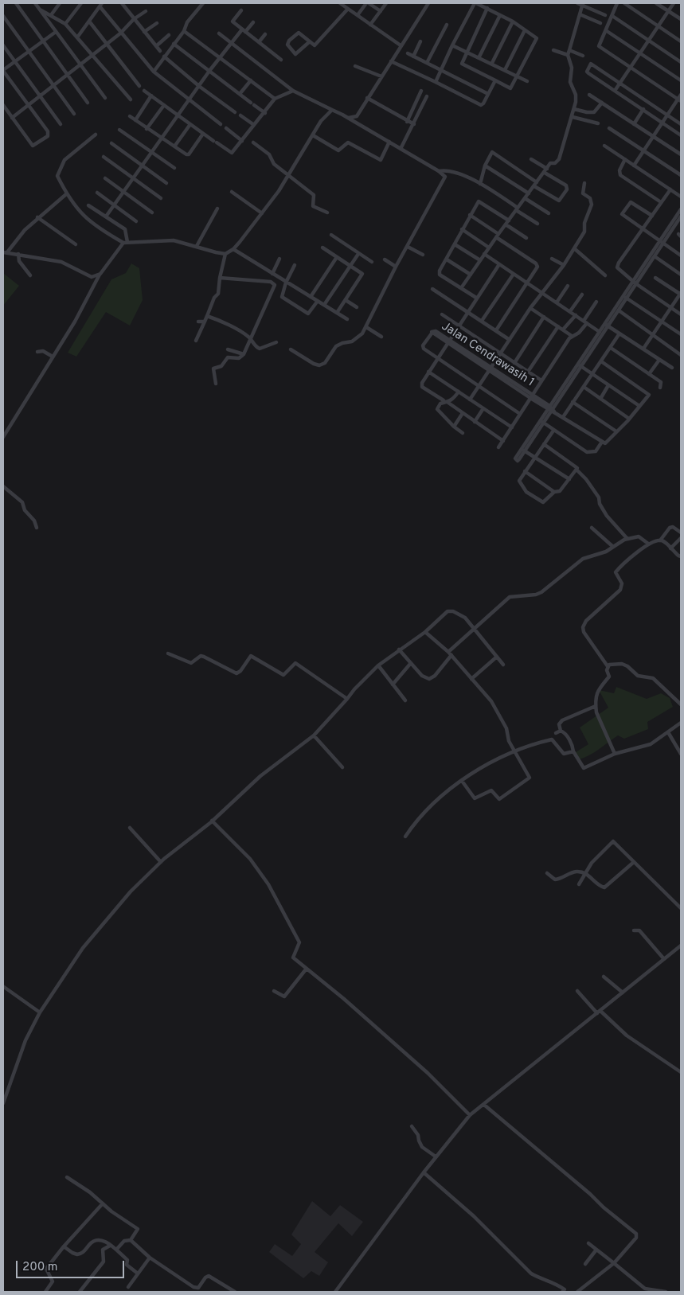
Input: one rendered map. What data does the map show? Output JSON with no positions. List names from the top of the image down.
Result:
{
  "streets": {
    "street": ["Jalan Cendrawasih 1"]
  },
  "scale_bar": "200 m"
}
